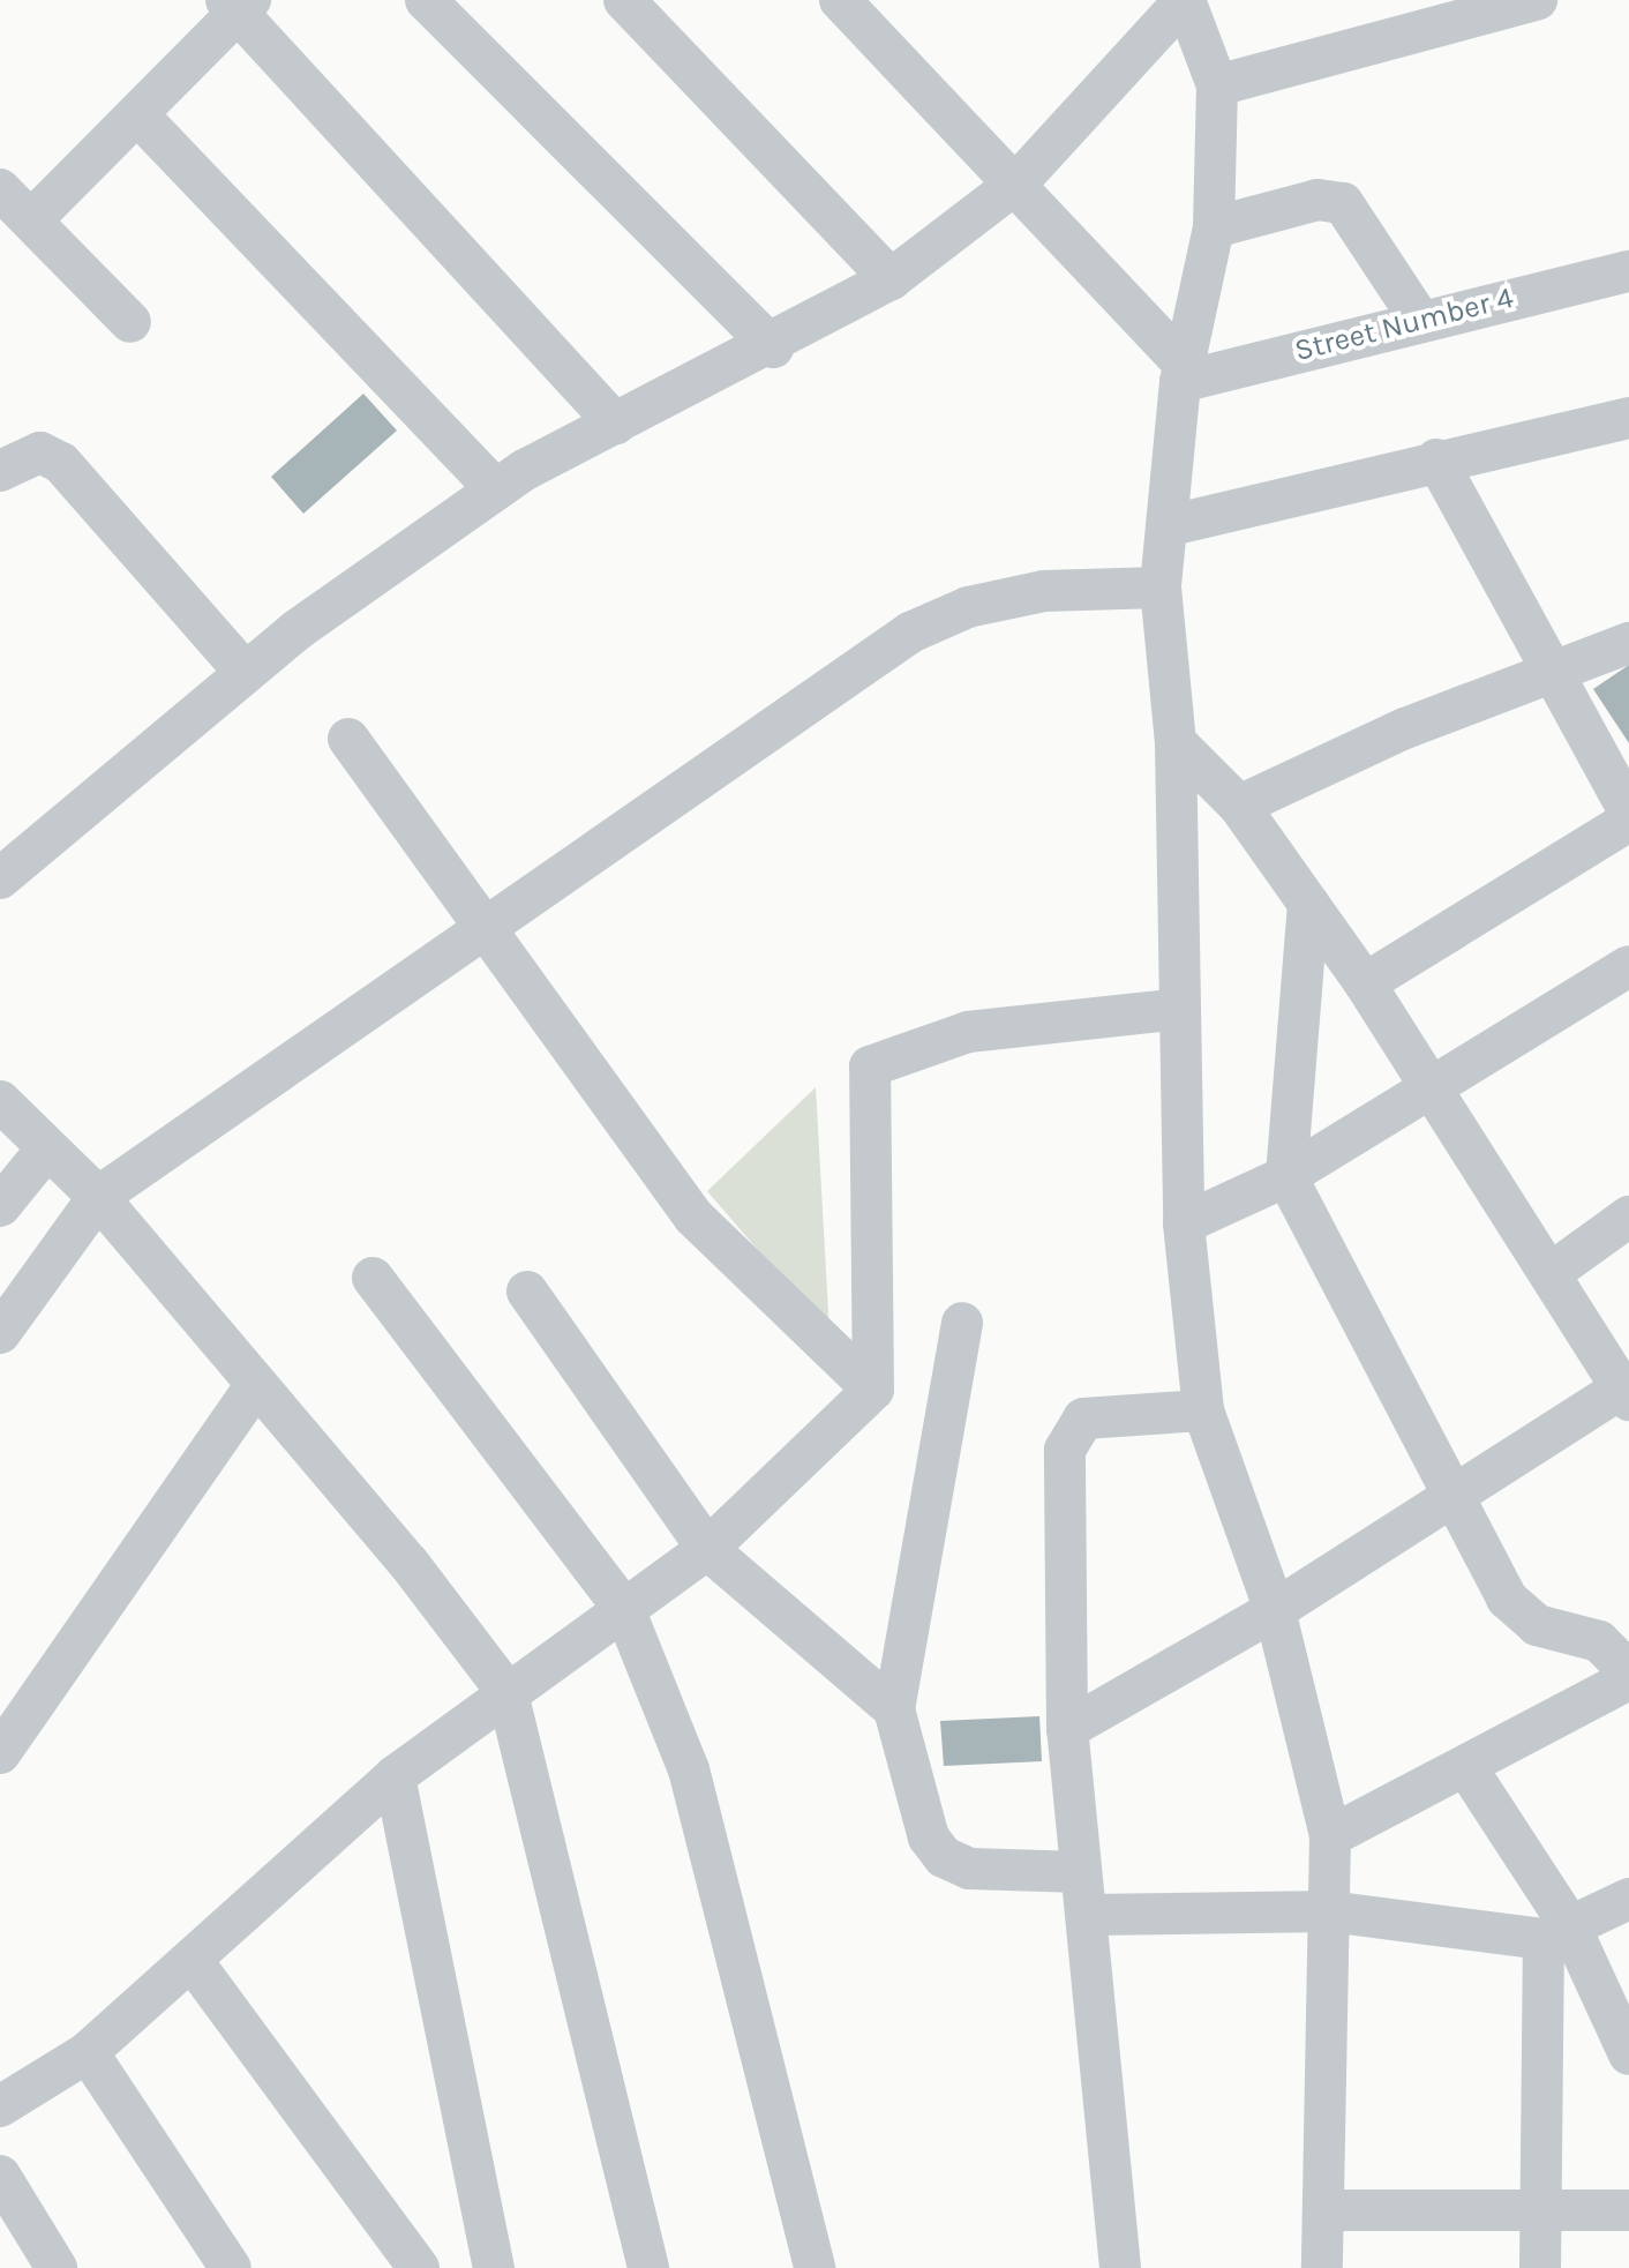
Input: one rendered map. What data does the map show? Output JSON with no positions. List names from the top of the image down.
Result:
{
  "streets": {
    "street": ["Street Number 4"]
  }
}
